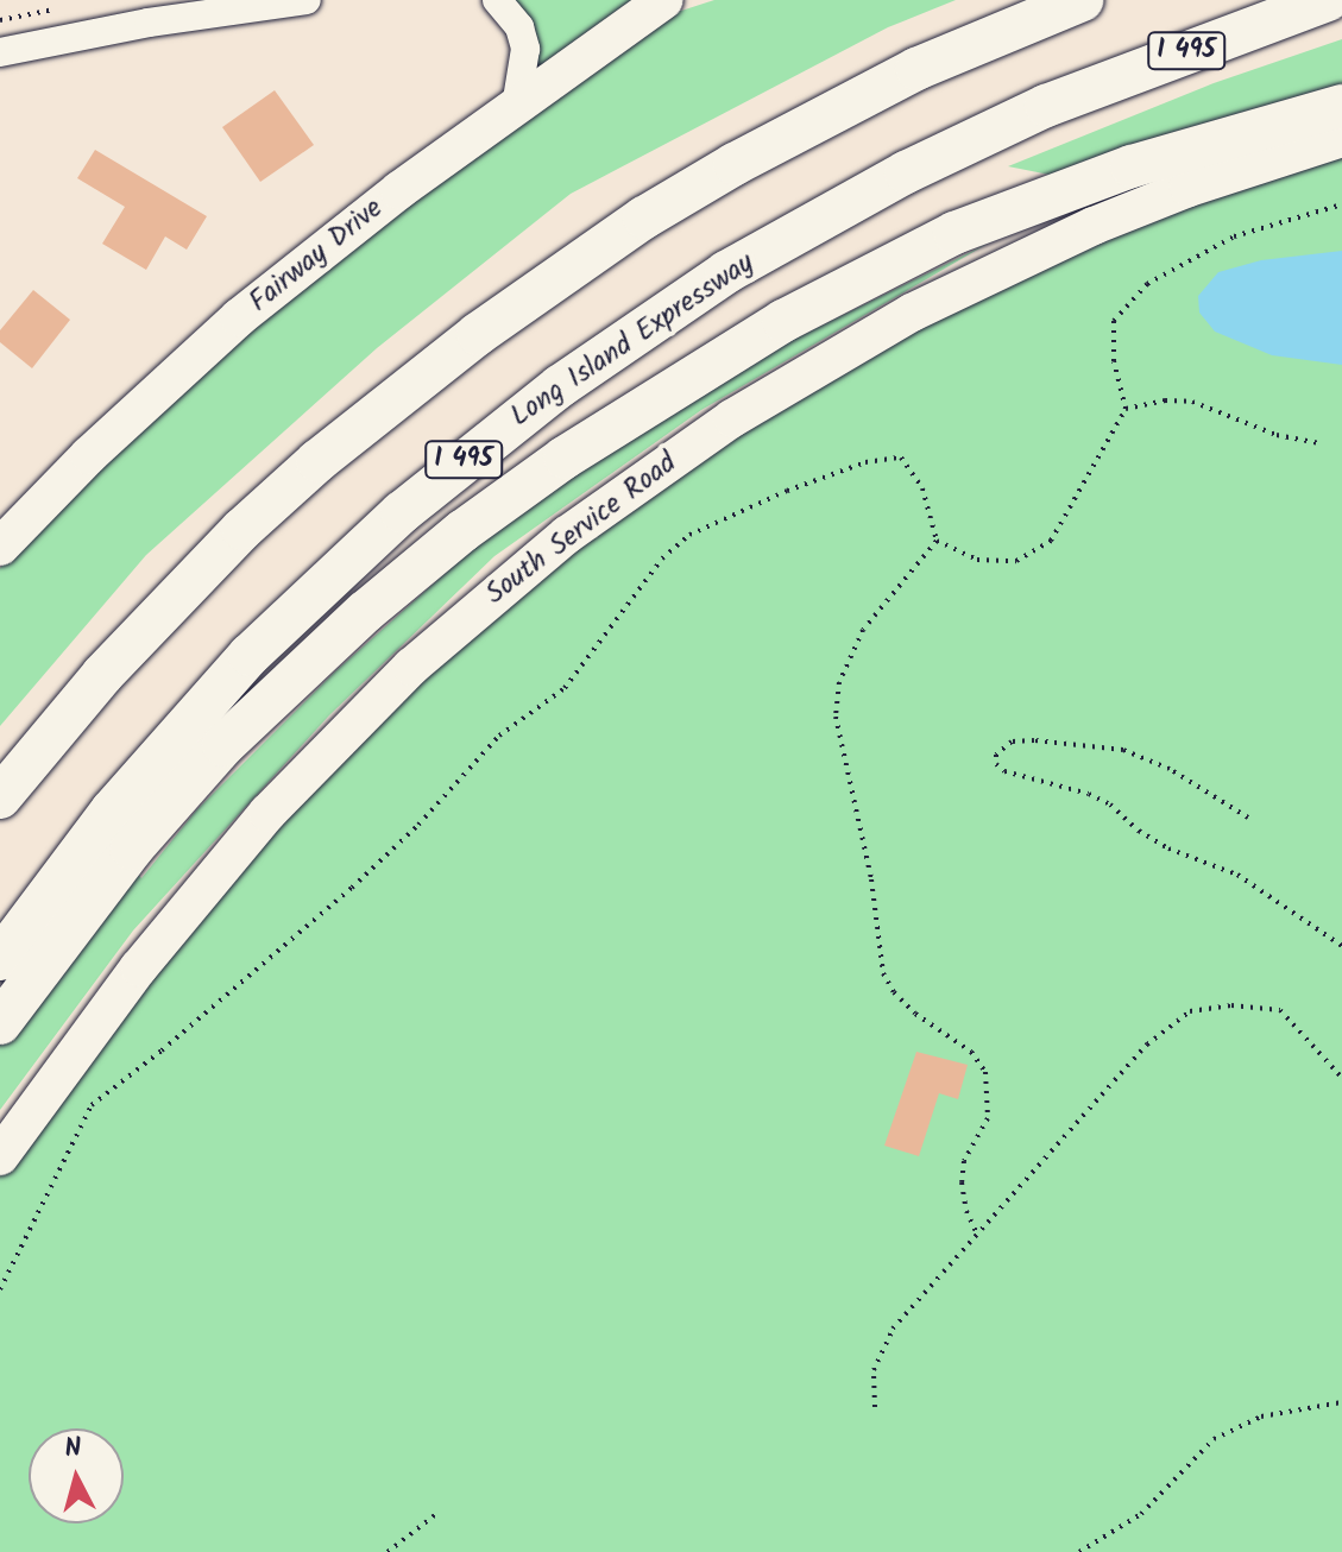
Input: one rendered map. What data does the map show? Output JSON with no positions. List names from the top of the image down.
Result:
{
  "streets": {
    "highway": ["I 495", "Long Island Expressway"],
    "main road": ["Fairway Drive", "South Service Road"]
  },
  "north": "top"
}
